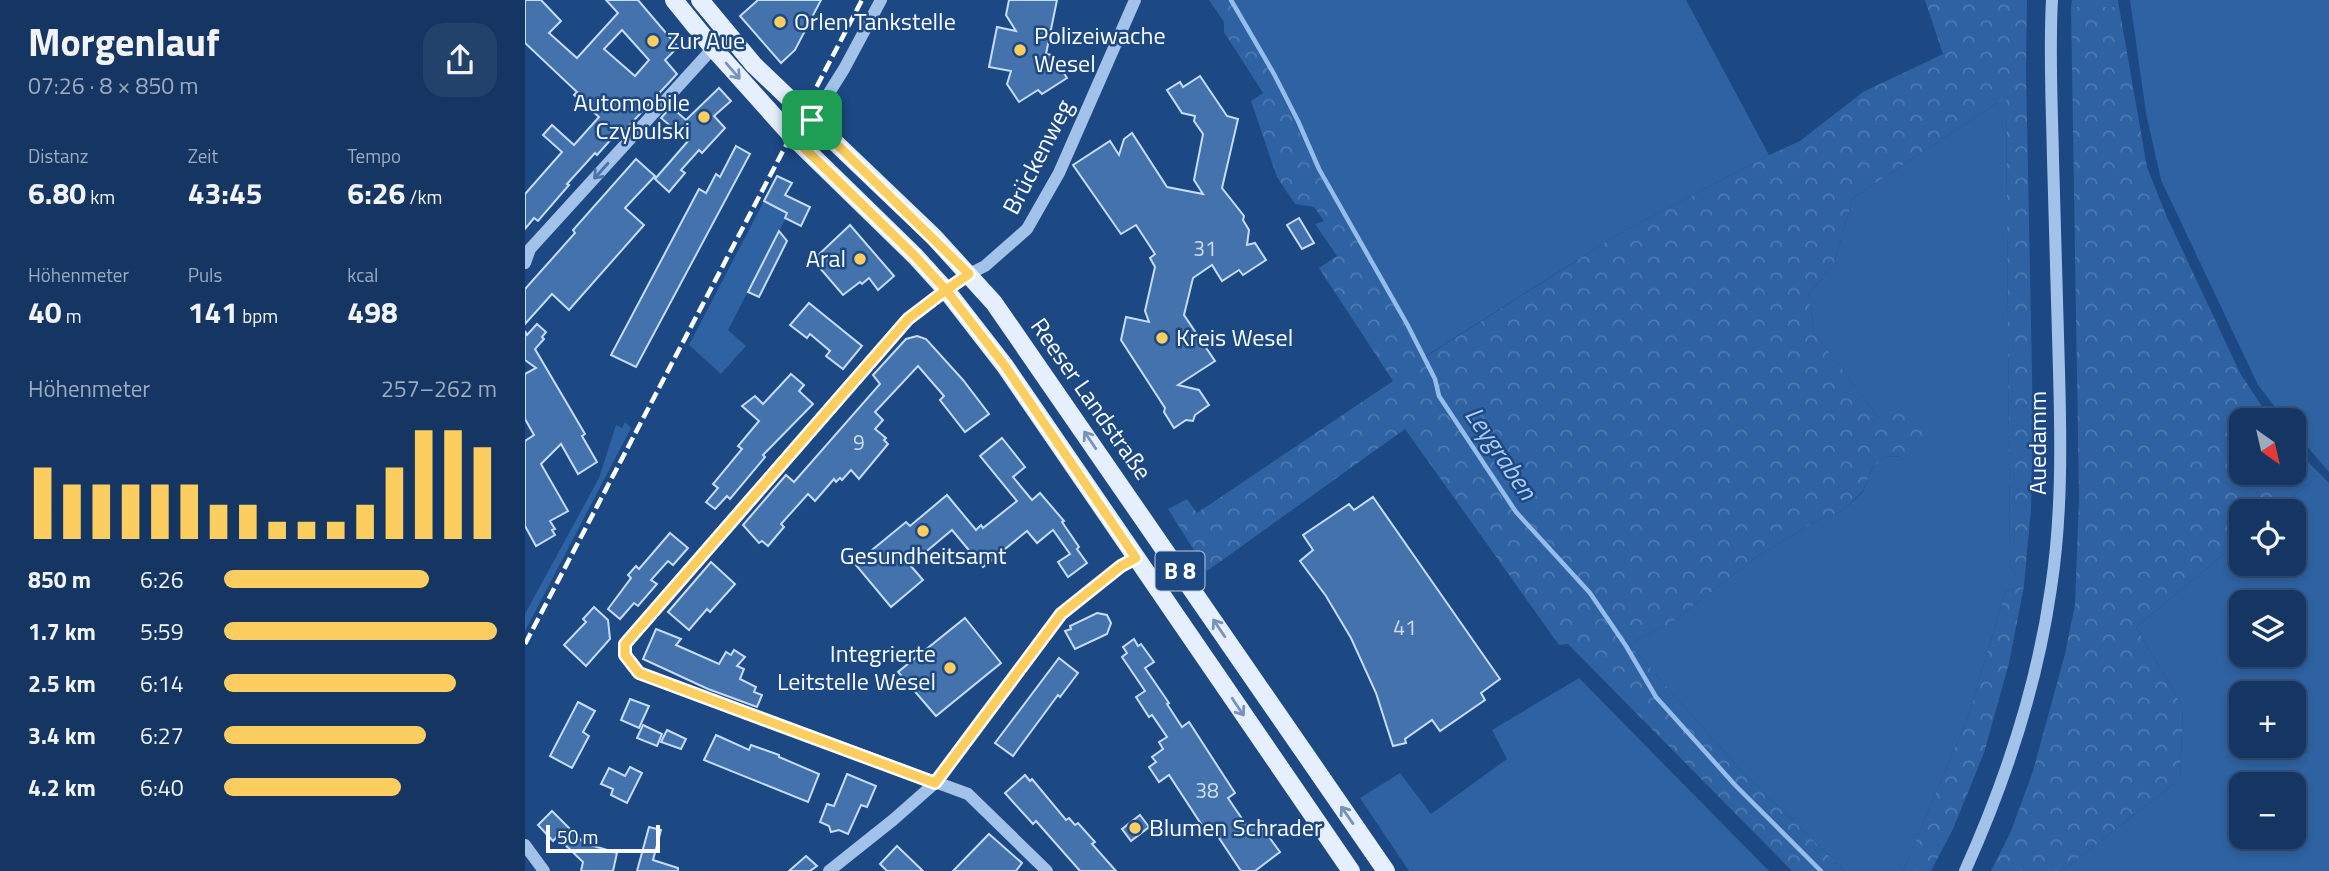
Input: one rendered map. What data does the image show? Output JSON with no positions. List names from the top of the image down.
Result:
{
  "streets": {
    "main road": ["Reeser Landstraße", "B 8"],
    "street": ["Brückenweg", "Auedamm"]
  },
  "crossings": [
    ["Brückenweg", "Reeser Landstraße"]
  ],
  "water": ["Leygraben"],
  "places": [
    "Orlen Tankstelle",
    "Zur Aue",
    "Polizeiwache Wesel",
    "Automobile Czybulski",
    "Aral",
    "Kreis Wesel",
    "Gesundheitsamt",
    "Integrierte Leitstelle Wesel",
    "Blumen Schrader"
  ],
  "house_numbers": [
    "31",
    "9",
    "41",
    "38"
  ],
  "scale_bar": "50 m",
  "north": "bottom right",
  "page": {
    "heading": ["Morgenlauf", "07:26 · 8 × 850 m"],
    "stats": [
      ["Distanz", "6.80 km"],
      ["Zeit", "43:45"],
      ["Tempo", "6:26 /km"],
      ["Höhenmeter", "40 m"],
      ["Puls", "141 bpm"],
      ["kcal", "498"]
    ],
    "chart": ["Höhenmeter", "257–262 m"],
    "map_buttons": ["+", "−"],
    "list": [
      {
        "name": "850 m",
        "note": "6:26"
      },
      {
        "name": "1.7 km",
        "note": "5:59"
      },
      {
        "name": "2.5 km",
        "note": "6:14"
      },
      {
        "name": "3.4 km",
        "note": "6:27"
      },
      {
        "name": "4.2 km",
        "note": "6:40"
      }
    ],
    "scale": "50 m"
  }
}
